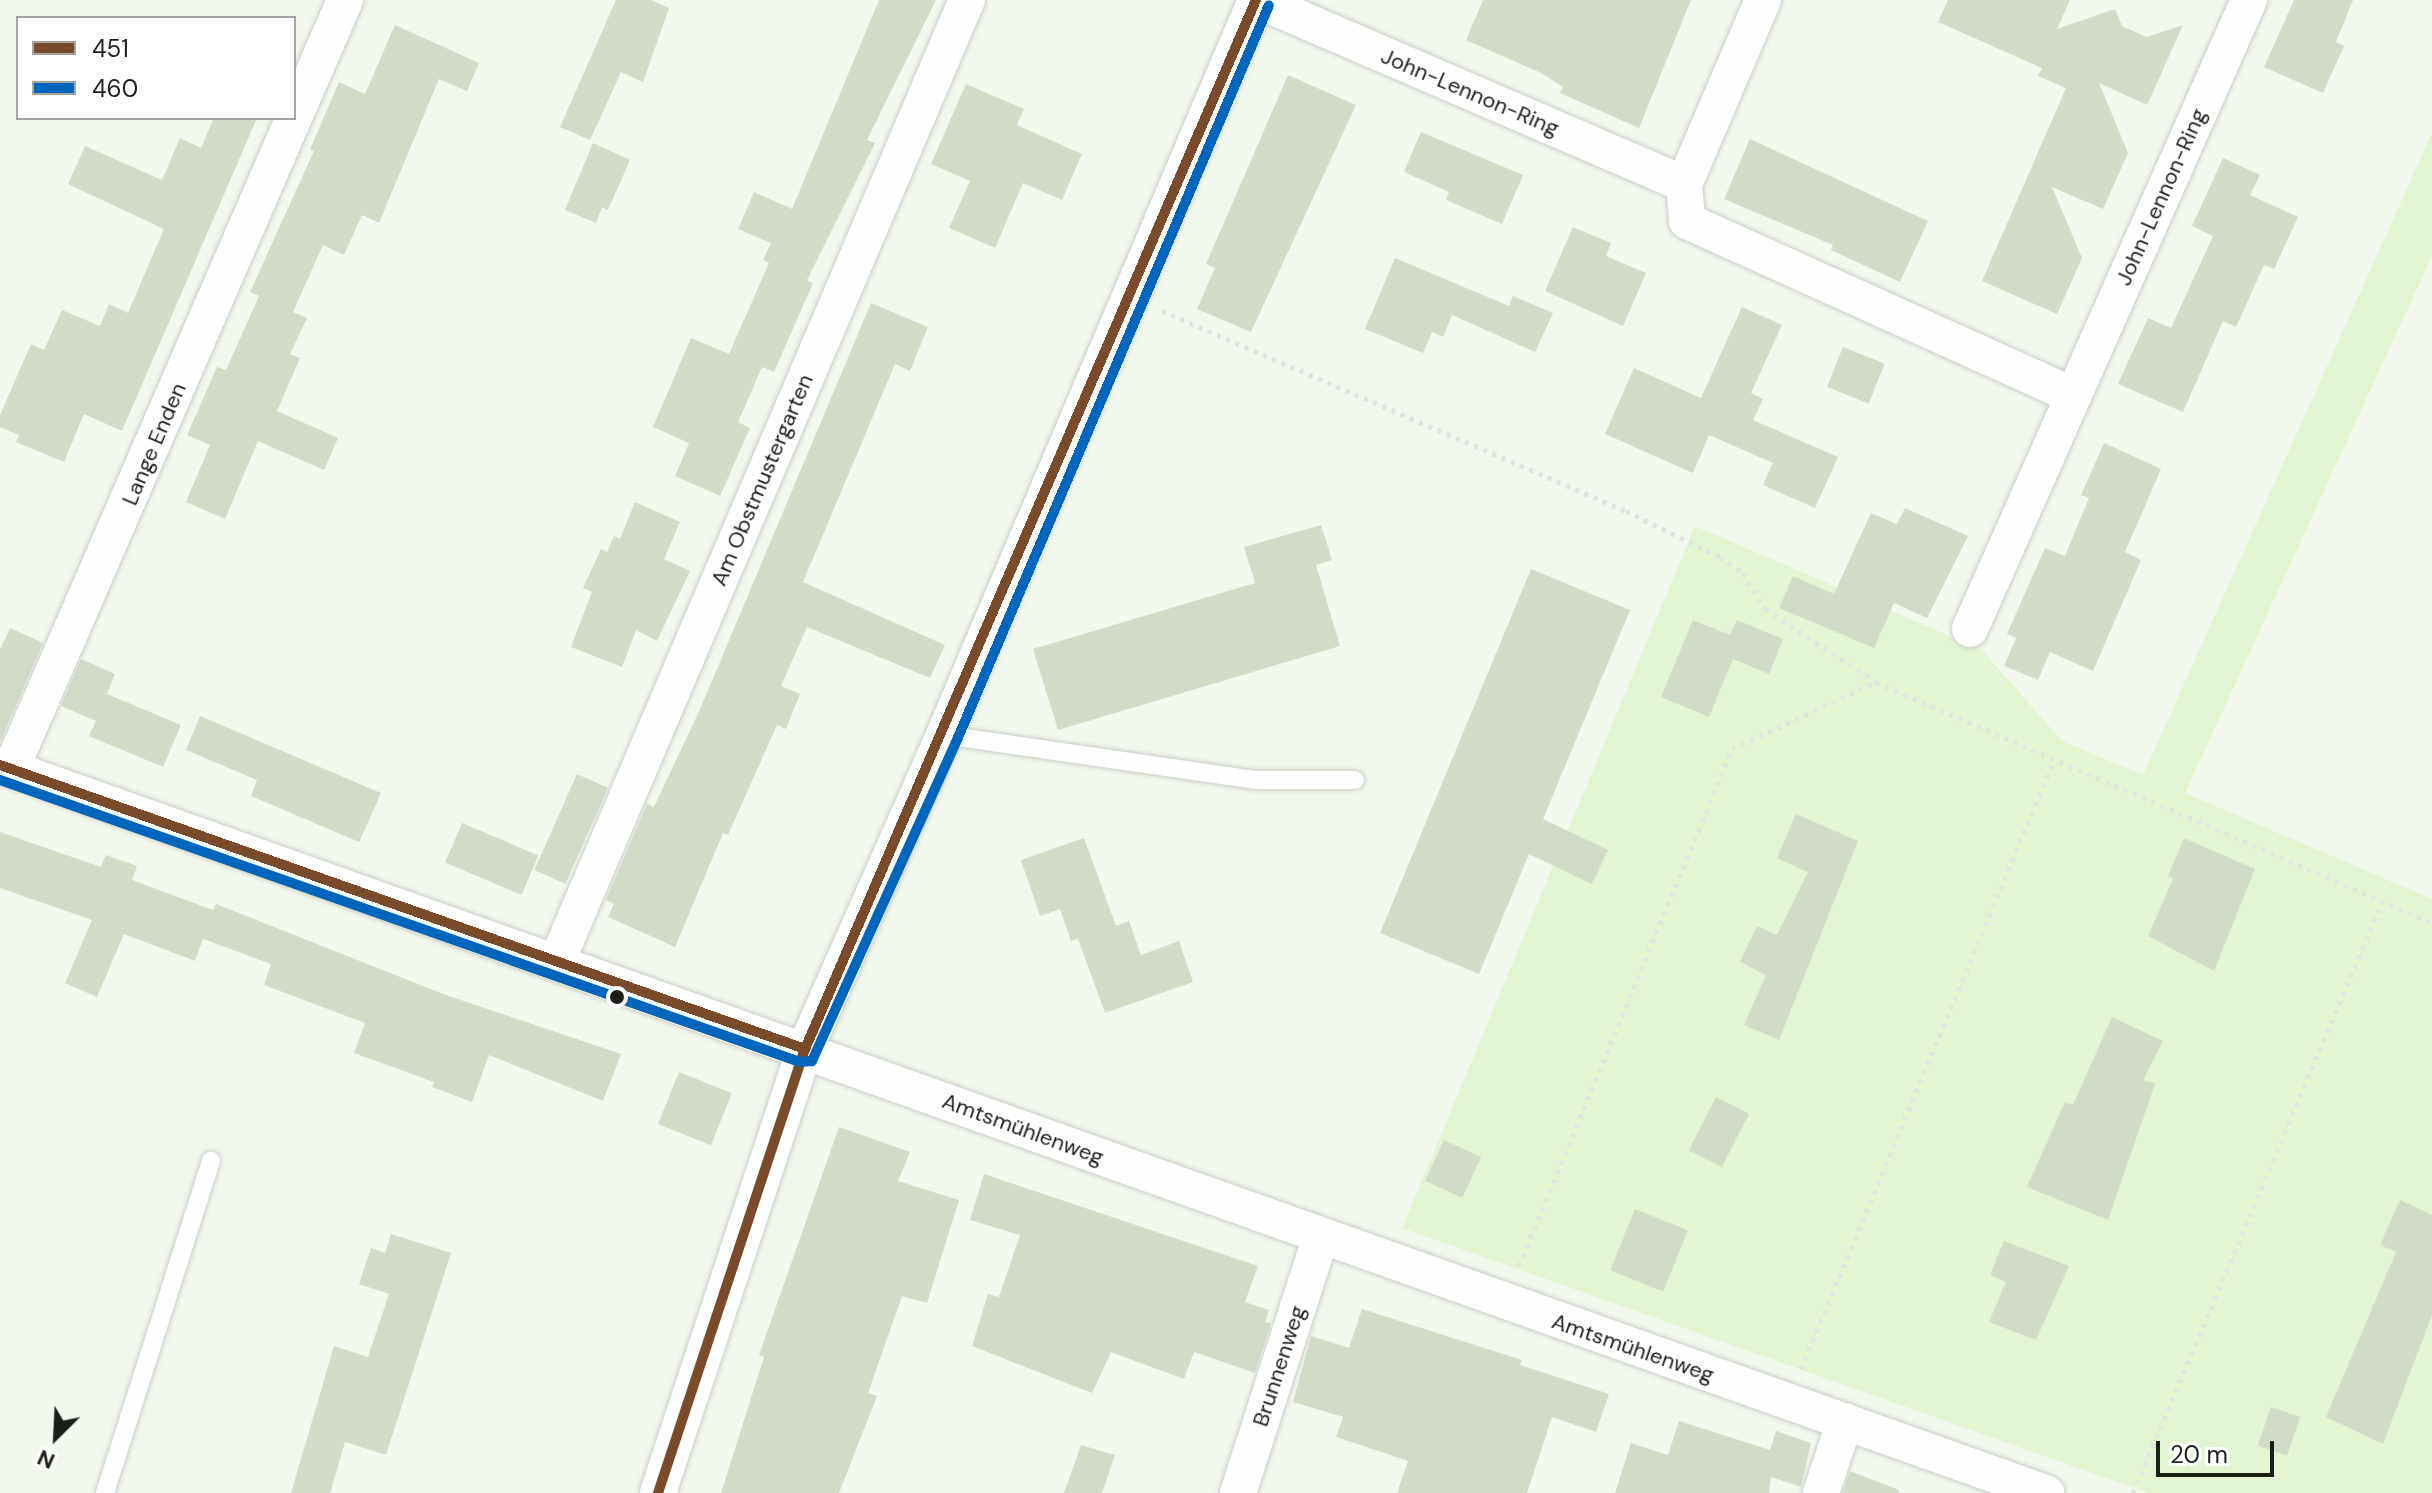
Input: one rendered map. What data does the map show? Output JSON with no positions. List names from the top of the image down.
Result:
{
  "streets": {
    "street": [
      "John-Lennon-Ring",
      "Lange Enden",
      "Am Obstmustergarten",
      "Amtsmühlenweg",
      "Brunnenweg"
    ]
  },
  "crossings": [
    ["Lange Enden", "Amtsmühlenweg"],
    ["Am Obstmustergarten", "Amtsmühlenweg"],
    ["Amtsmühlenweg", "Brunnenweg"]
  ],
  "lines": ["transit line 451", "transit line 460"],
  "legend": ["451", "460"],
  "scale_bar": "20 m",
  "north": "bottom left"
}
